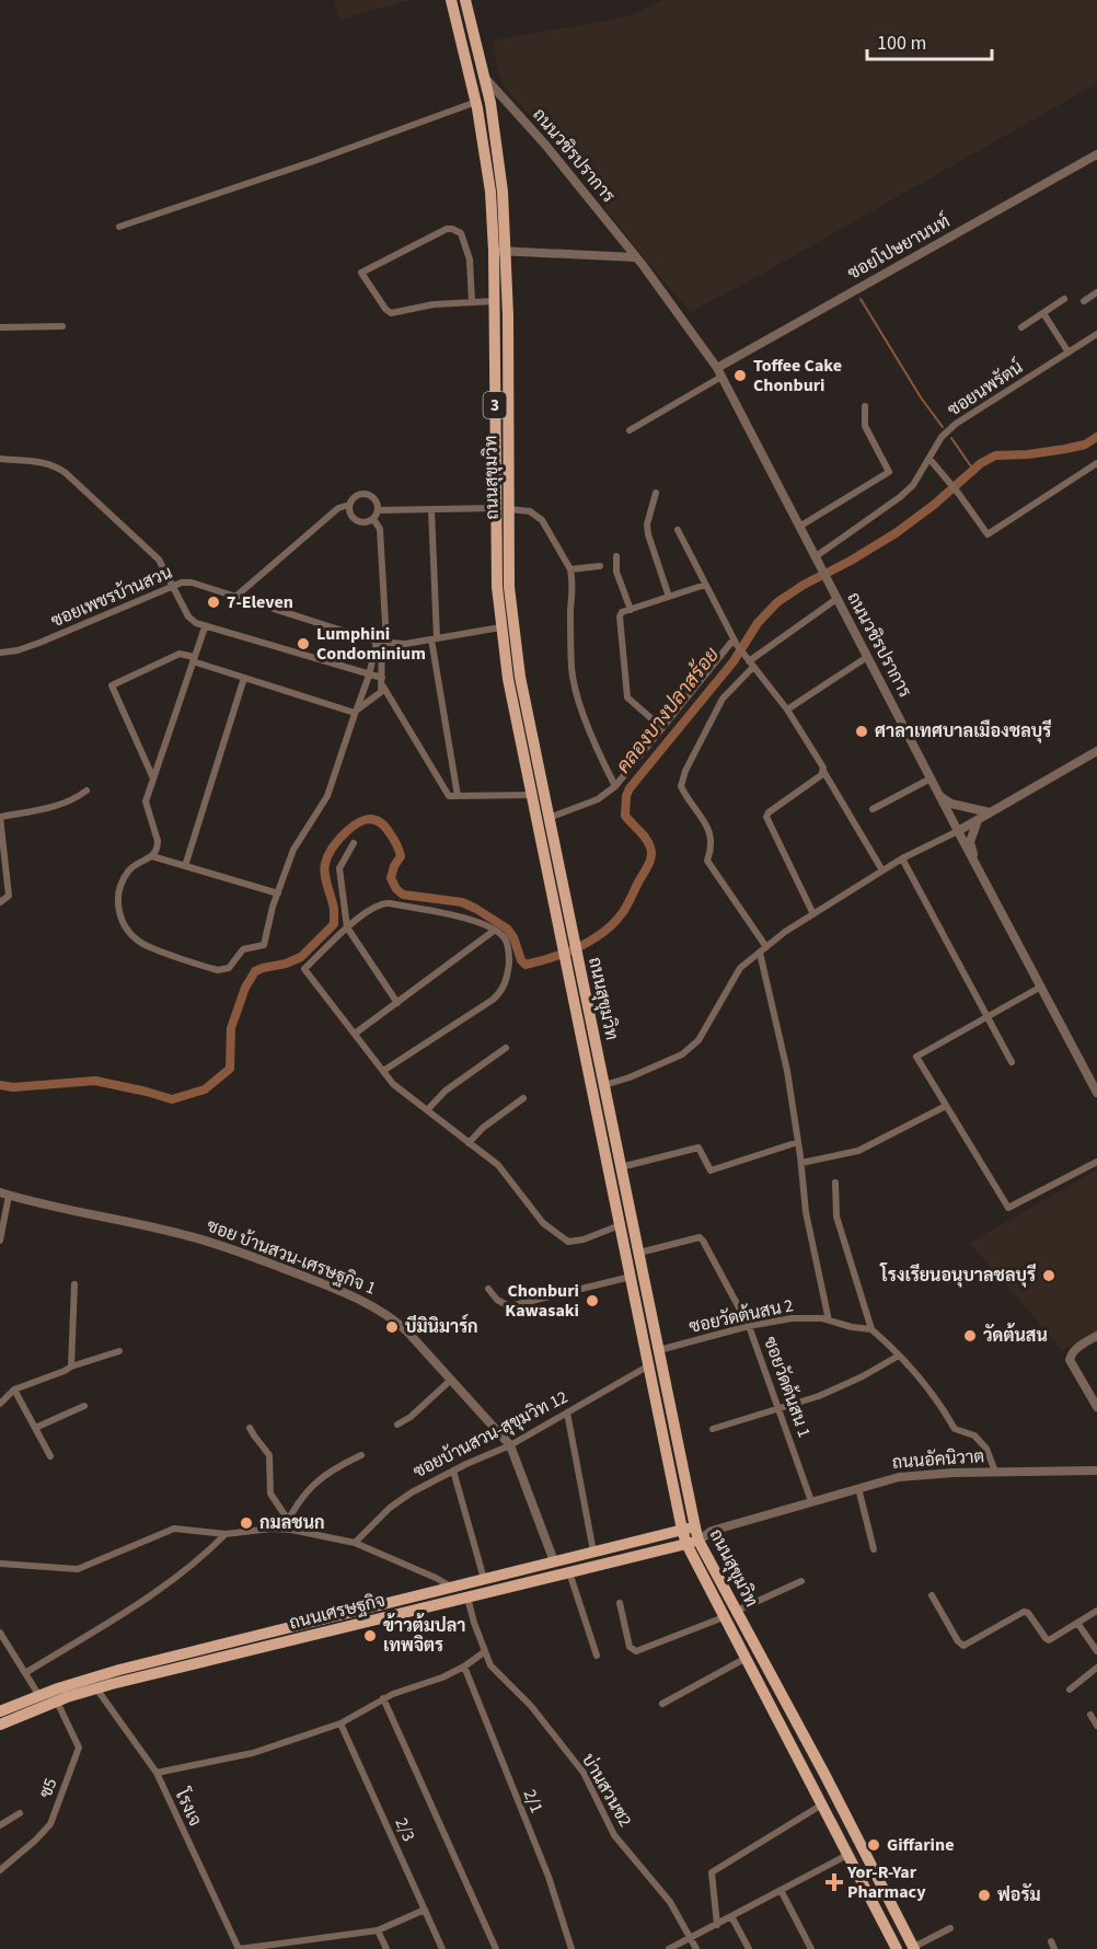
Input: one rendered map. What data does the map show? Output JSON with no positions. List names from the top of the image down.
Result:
{
  "streets": {
    "main road": ["3", "ถนนสุขุมวิท", "ถนนเศรษฐกิจ"],
    "street": [
      "ถนนวชิรปราการ",
      "ซอยโปษยานนท์",
      "ซอยนพรัตน์",
      "ซอยเพชรบ้านสวน",
      "ซอย บ้านสวน-เศรษฐกิจ 1",
      "ซอยวัดต้นสน 2",
      "ซอยวัดต้นสน 1",
      "ซอยบ้านสวน-สุขุมวิท 12",
      "ถนนอัคนิวาต",
      "ซ5",
      "บ่านสวนซ2",
      "2/1",
      "โรงเจ",
      "2/3"
    ]
  },
  "crossings": [
    ["ถนนวชิรปราการ", "ซอยโปษยานนท์"],
    ["ถนนวชิรปราการ", "ซอยนพรัตน์"],
    ["ถนนวชิรปราการ", "ถนนสุขุมวิท"],
    ["ถนนสุขุมวิท", "ซอยเพชรบ้านสวน"],
    ["ถนนสุขุมวิท", "ซอยวัดต้นสน 2"],
    ["ถนนสุขุมวิท", "ซอยวัดต้นสน 1"],
    ["ถนนสุขุมวิท", "ซอยบ้านสวน-สุขุมวิท 12"],
    ["ถนนสุขุมวิท", "ถนนอัคนิวาต"],
    ["ถนนสุขุมวิท", "ถนนเศรษฐกิจ"],
    ["ซอย บ้านสวน-เศรษฐกิจ 1", "ซอยบ้านสวน-สุขุมวิท 12"],
    ["ซอย บ้านสวน-เศรษฐกิจ 1", "ถนนเศรษฐกิจ"],
    ["ซอยวัดต้นสน 2", "ซอยวัดต้นสน 1"],
    ["ซอยวัดต้นสน 1", "ถนนอัคนิวาต"],
    ["ถนนอัคนิวาต", "ถนนเศรษฐกิจ"],
    ["ถนนเศรษฐกิจ", "ซ5"],
    ["ถนนเศรษฐกิจ", "โรงเจ"]
  ],
  "water": ["คลองบางปลาสร้อย"],
  "places": {
    "other": [
      "Toffee Cake Chonburi",
      "7-Eleven",
      "Lumphini Condominium",
      "ศาลาเทศบาลเมืองชลบุรี",
      "โรงเรียนอนุบาลชลบุรี",
      "Chonburi Kawasaki",
      "บีมินิมาร์ก",
      "วัดต้นสน",
      "กมลชนก",
      "ข้าวต้มปลา เทพจิตร",
      "Giffarine",
      "ฟอรัม"
    ],
    "health": ["Yor-R-Yar Pharmacy"]
  },
  "scale_bar": "100 m"
}
